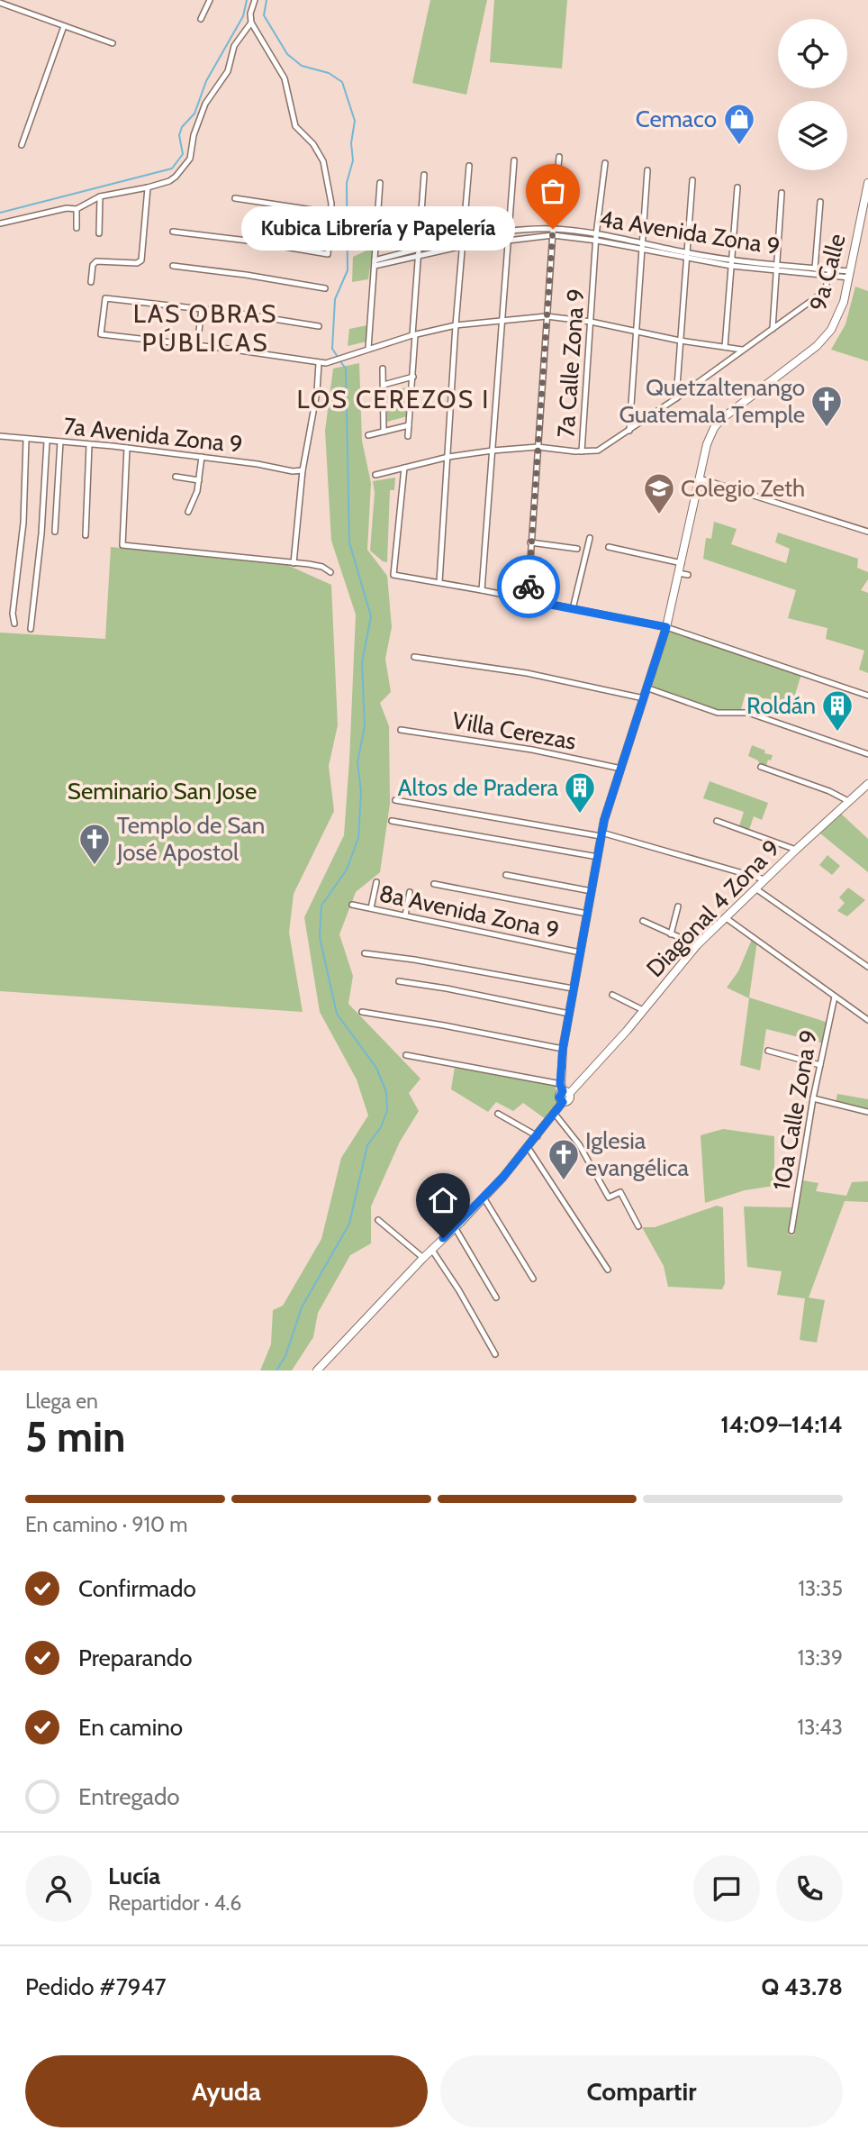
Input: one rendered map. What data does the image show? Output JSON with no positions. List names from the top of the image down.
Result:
{
  "streets": {
    "street": [
      "4a Avenida Zona 9",
      "9a Calle",
      "7a Calle Zona 9",
      "7a Avenida Zona 9",
      "Villa Cerezas",
      "Diagonal 4 Zona 9",
      "8a Avenida Zona 9",
      "10a Calle Zona 9"
    ]
  },
  "crossings": [
    ["4a Avenida Zona 9", "9a Calle"],
    ["4a Avenida Zona 9", "7a Calle Zona 9"],
    ["9a Calle", "Villa Cerezas"],
    ["9a Calle", "Diagonal 4 Zona 9"],
    ["9a Calle", "8a Avenida Zona 9"]
  ],
  "districts": ["LAS OBRAS PÚBLICAS", "LOS CEREZOS I"],
  "parks": ["Seminario San Jose"],
  "places": {
    "shop": ["Cemaco"],
    "other": ["Kubica Librería y Papelería"],
    "church": ["Quetzaltenango Guatemala Temple", "Templo de San José Apostol", "Iglesia evangélica"],
    "school or university": ["Colegio Zeth"],
    "building": ["Roldán", "Altos de Pradera"]
  },
  "page": {
    "bubble": "Kubica Librería y Papelería",
    "heading": ["5 min", "Llega en", "14:09–14:14"],
    "panel": [
      "Lucía",
      "Repartidor · 4.6",
      "Pedido #7947",
      "Q 43.78"
    ],
    "bar": "En camino · 910 m",
    "list": [
      ["Confirmado", "13:35"],
      ["Preparando", "13:39"],
      ["En camino", "13:43"],
      "Entregado"
    ],
    "buttons": ["Ayuda", "Compartir"]
  }
}
